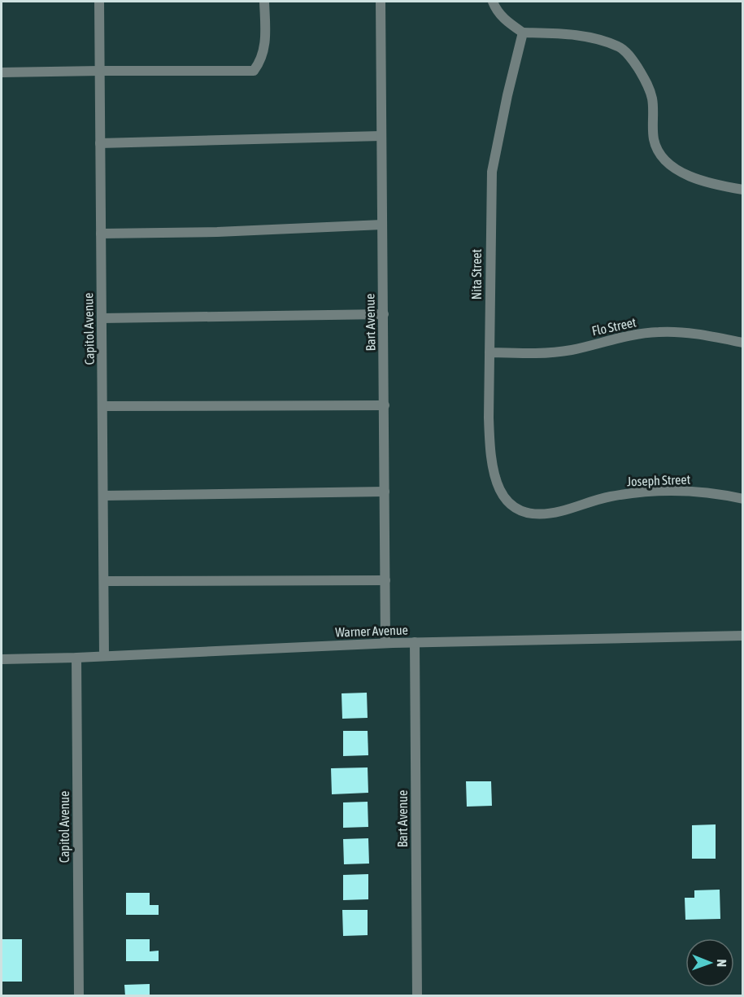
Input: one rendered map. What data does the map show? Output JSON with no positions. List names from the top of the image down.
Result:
{
  "streets": {
    "street": [
      "Nita Street",
      "Bart Avenue",
      "Flo Street",
      "Capitol Avenue",
      "Joseph Street",
      "Warner Avenue"
    ]
  },
  "crossings": [
    ["Nita Street", "Flo Street"],
    ["Nita Street", "Joseph Street"],
    ["Bart Avenue", "Warner Avenue"],
    ["Capitol Avenue", "Warner Avenue"]
  ],
  "north": "right"
}
